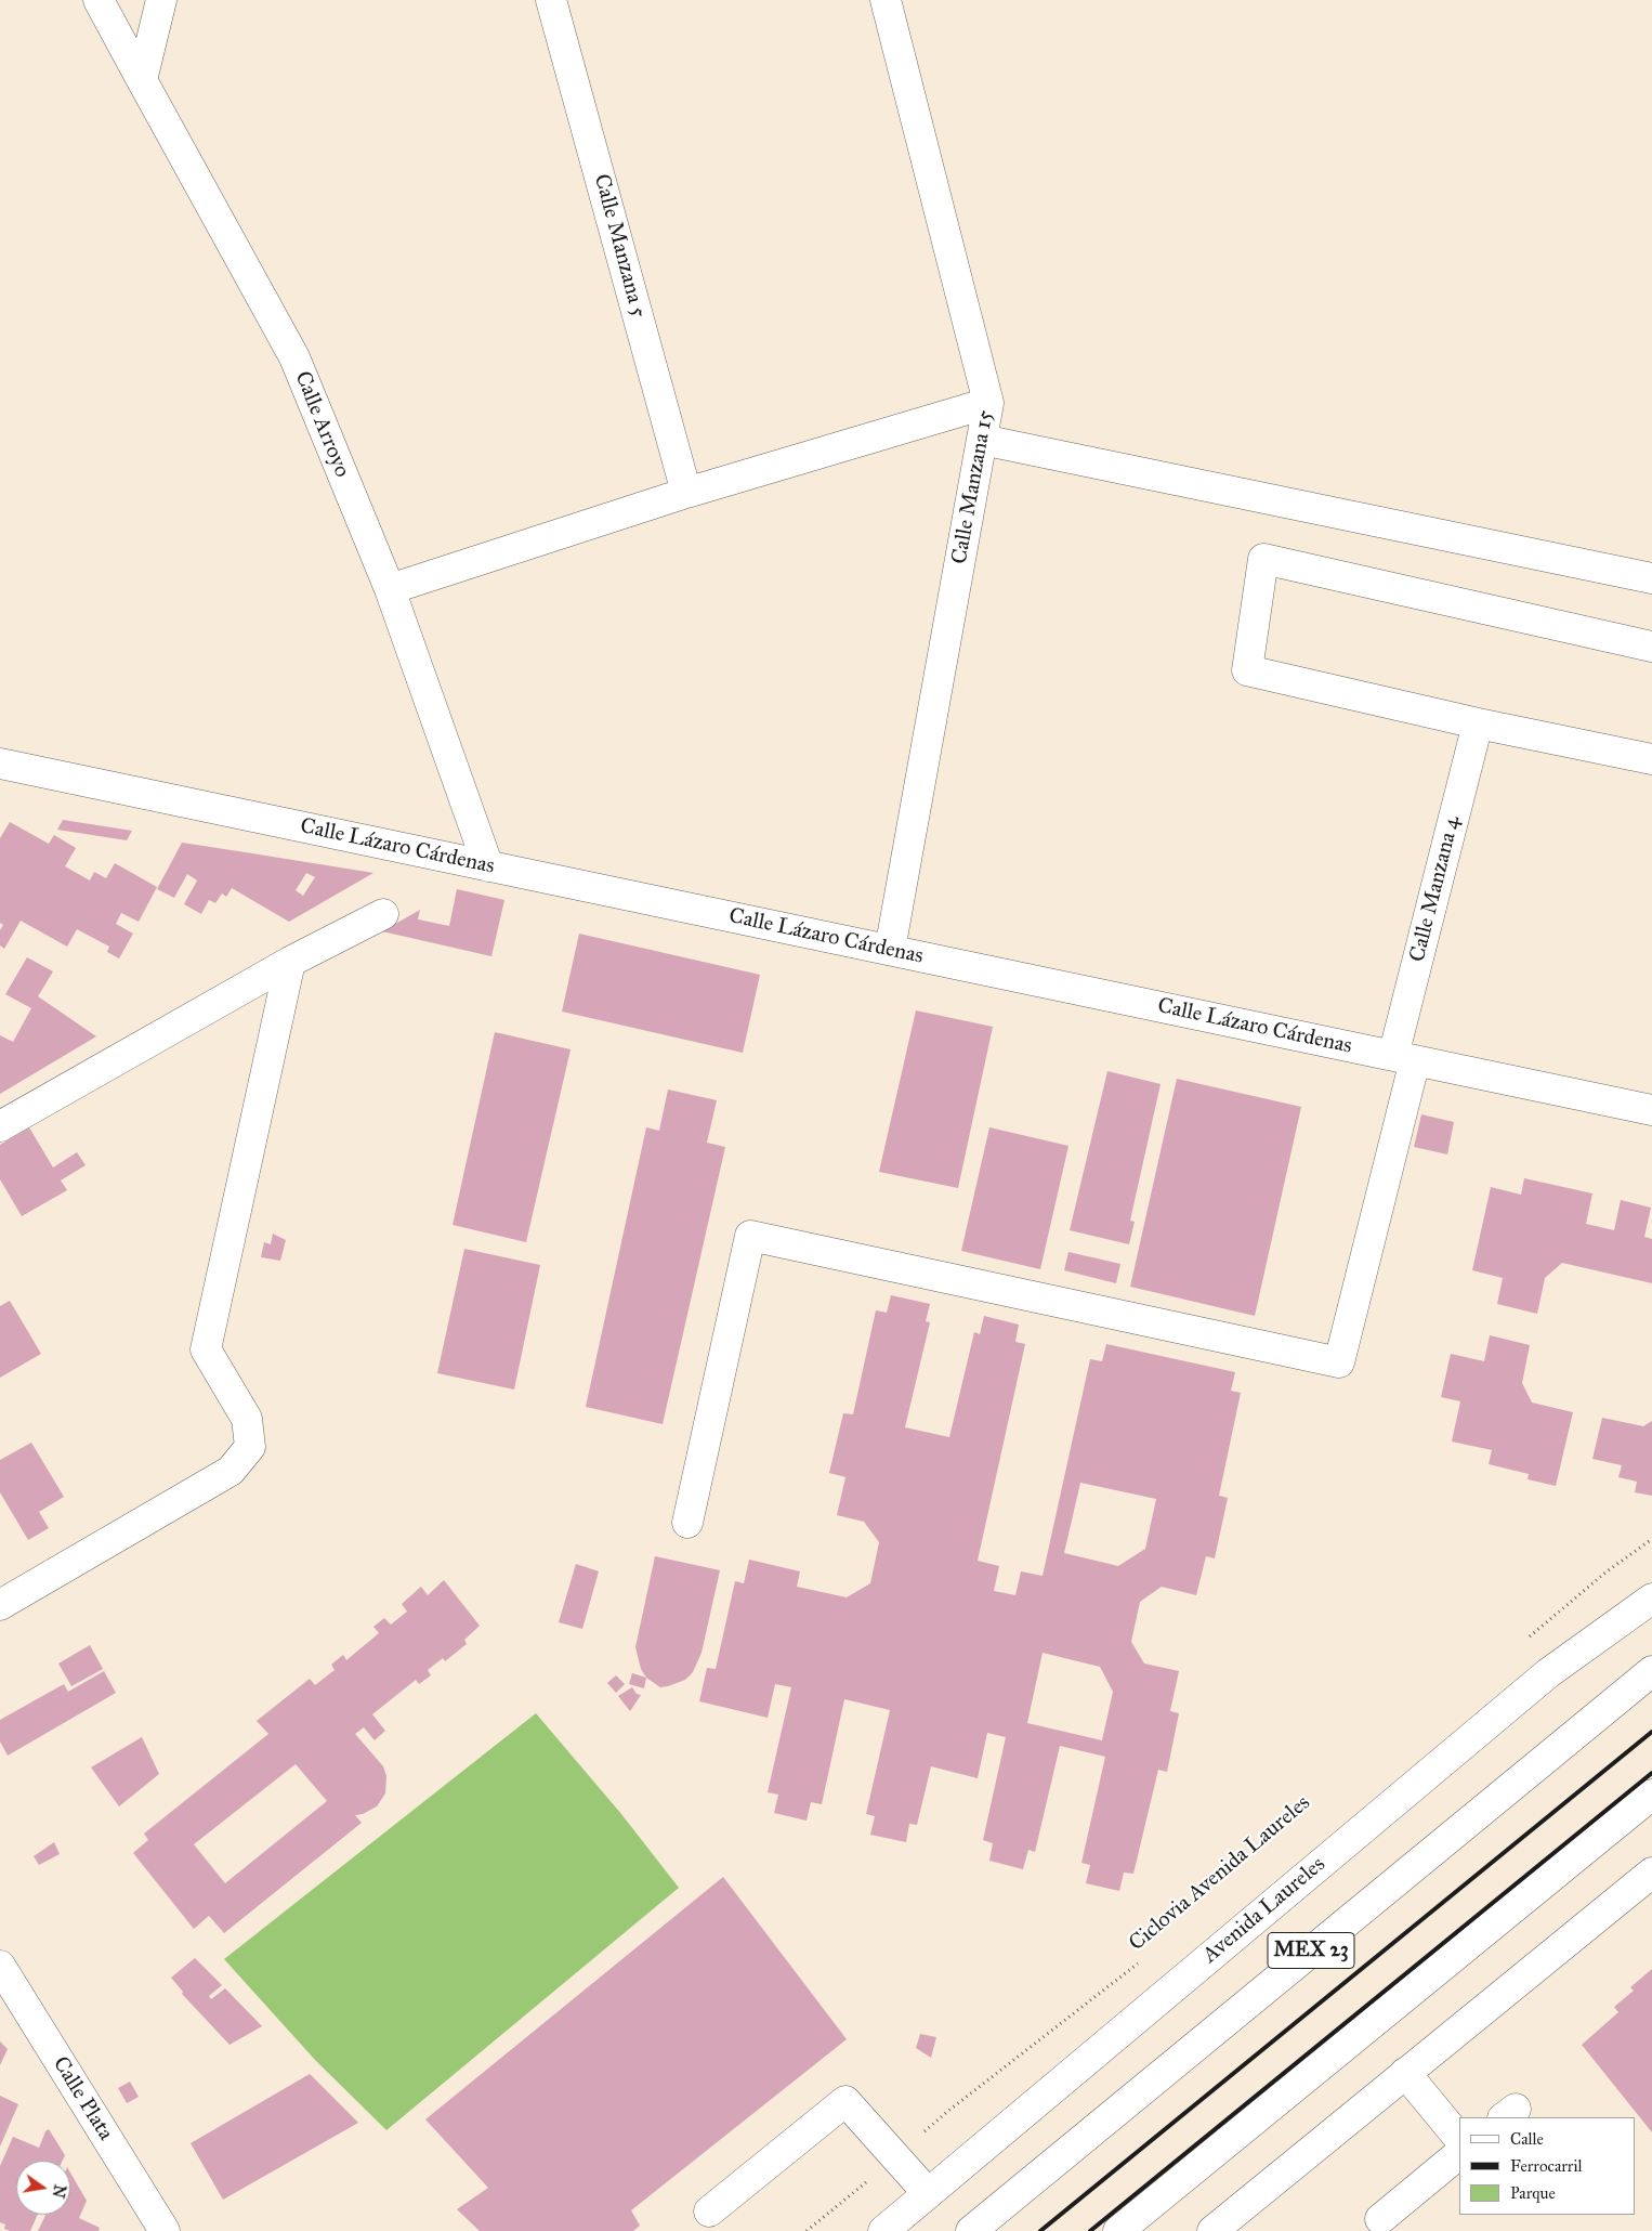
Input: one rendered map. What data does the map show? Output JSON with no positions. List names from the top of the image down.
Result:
{
  "streets": {
    "street": [
      "Calle Manzana 5",
      "Calle Arroyo",
      "Calle Manzana 15",
      "Calle Lázaro Cárdenas",
      "Calle Manzana 4",
      "Avenida Laureles",
      "MEX 23",
      "Calle Plata"
    ],
    "path": ["Ciclovia Avenida Laureles"]
  },
  "crossings": [
    ["Calle Arroyo", "Calle Lázaro Cárdenas"],
    ["Calle Manzana 15", "Calle Lázaro Cárdenas"],
    ["Calle Lázaro Cárdenas", "Calle Manzana 4"]
  ],
  "legend": ["Calle", "Ferrocarril", "Parque"],
  "north": "right"
}
